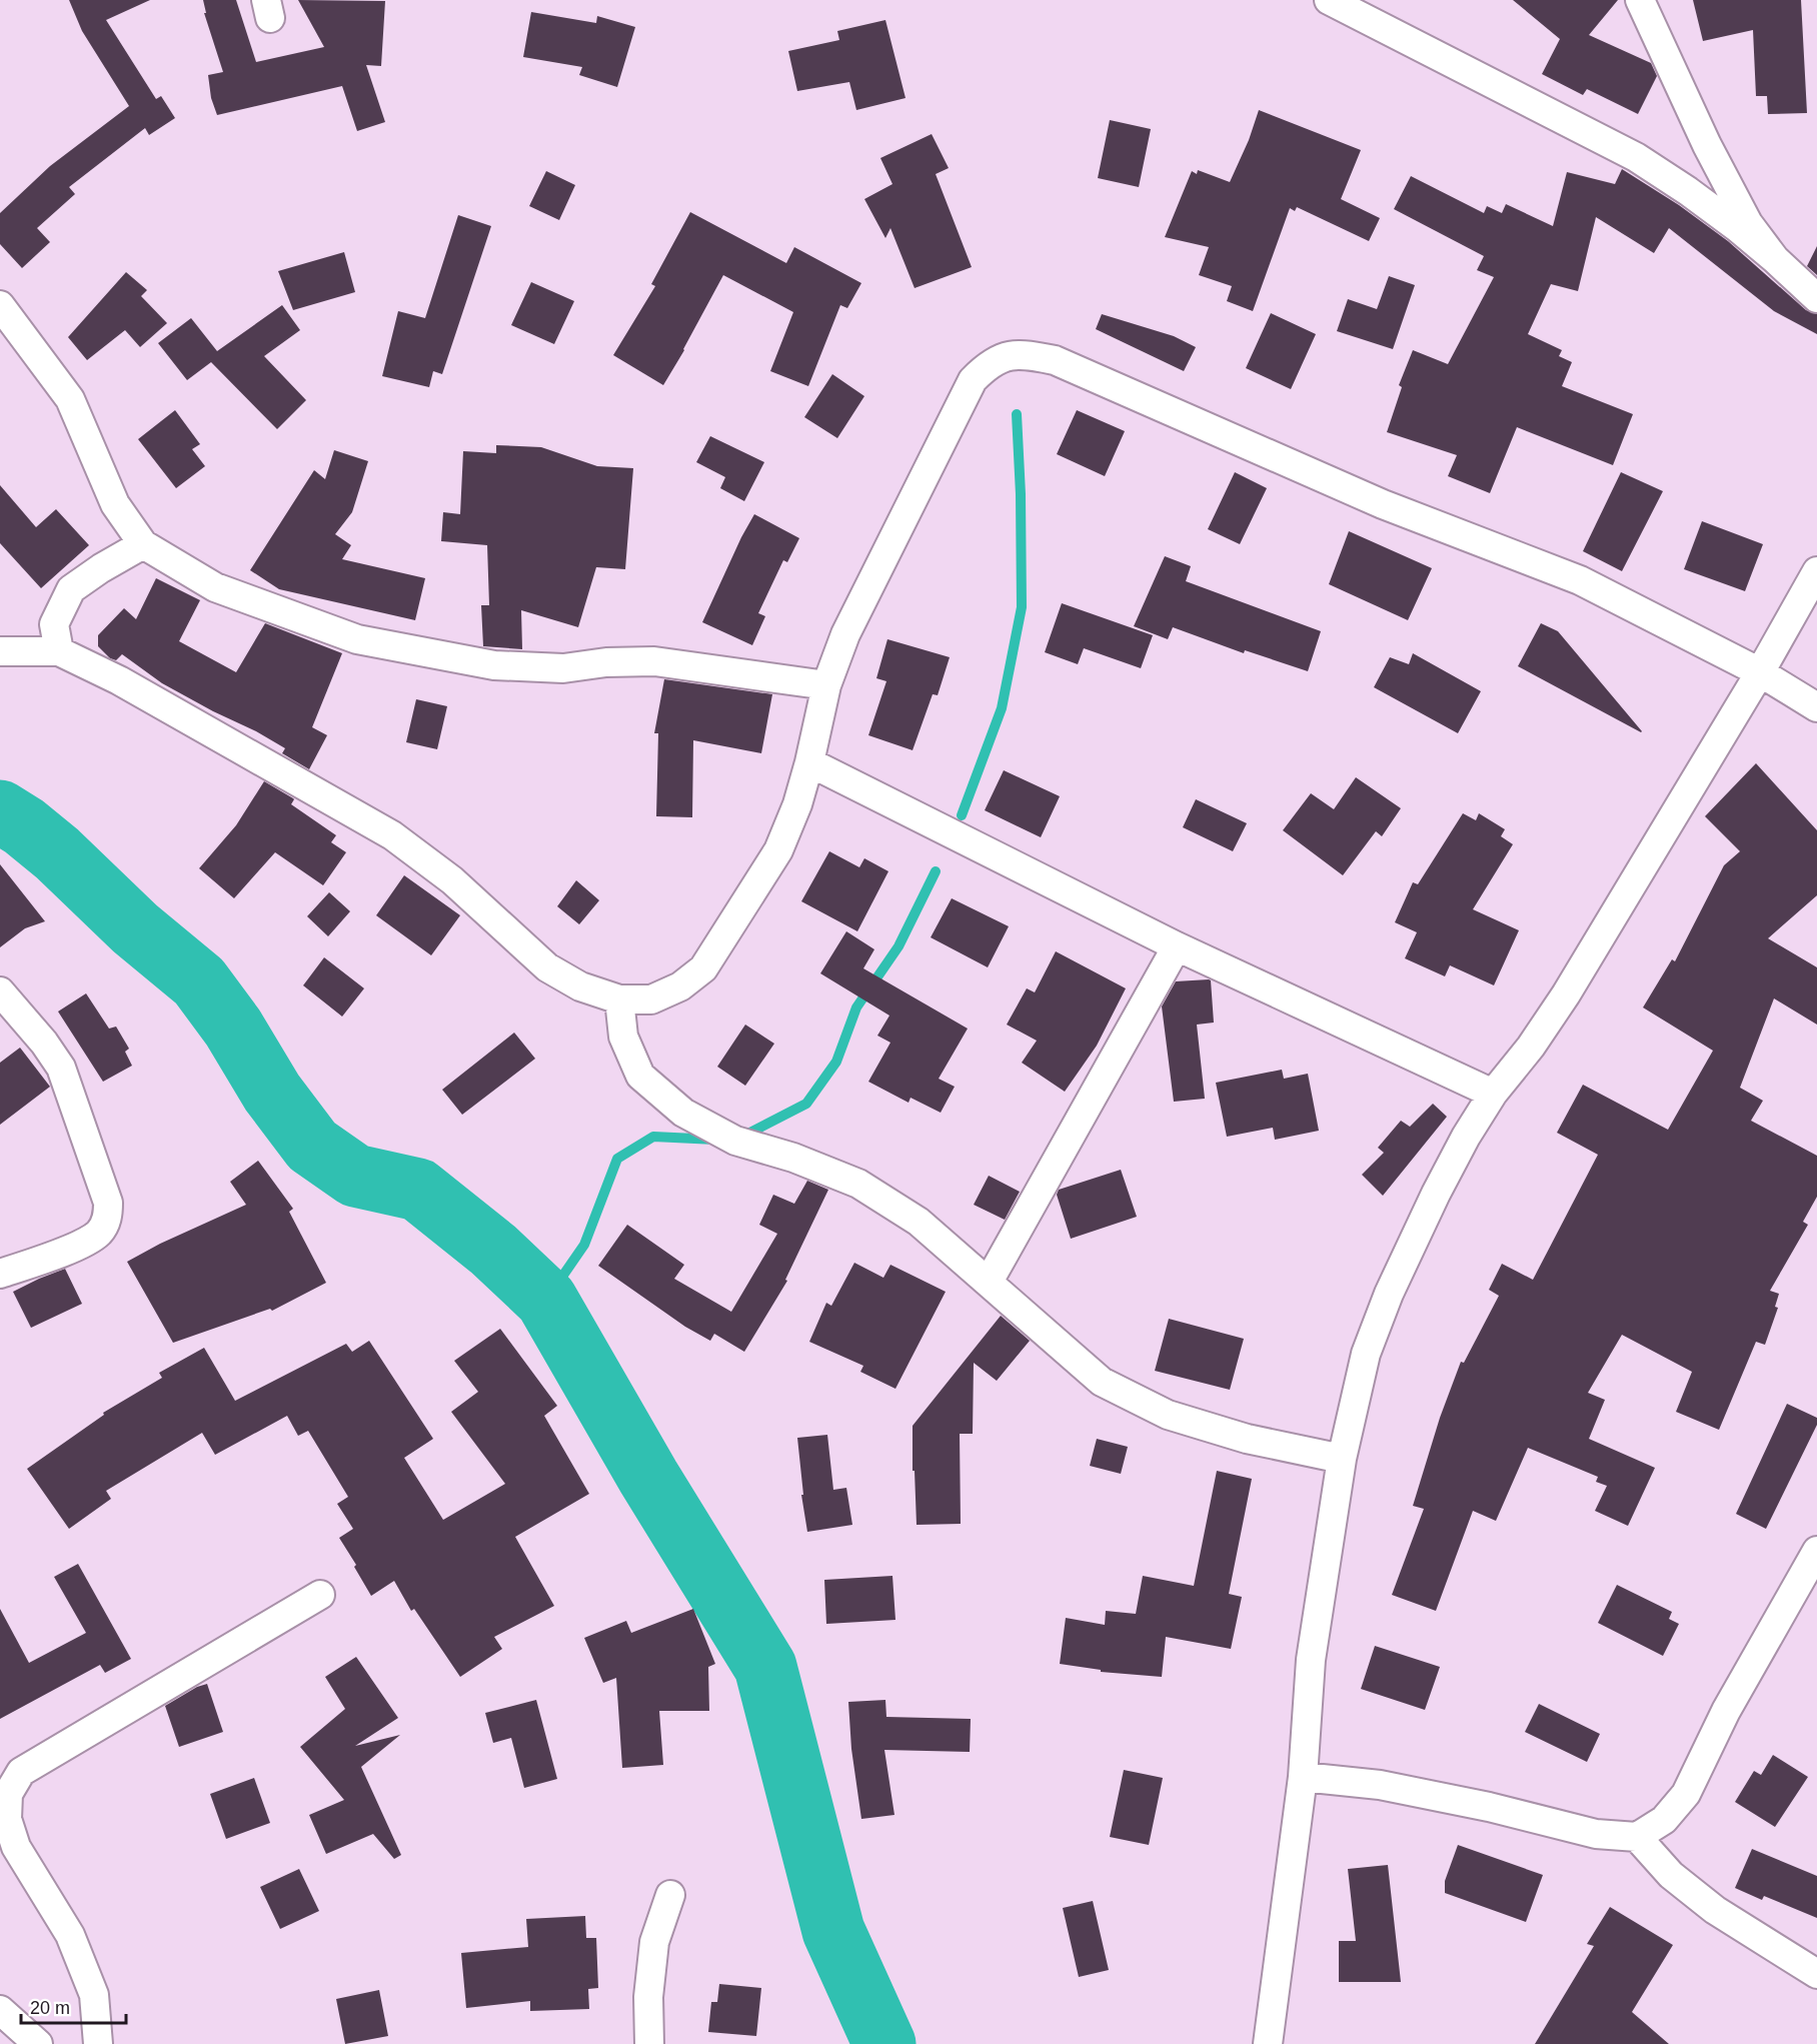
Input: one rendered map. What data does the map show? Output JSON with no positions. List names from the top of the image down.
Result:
{
  "scale_bar": "20 m"
}
